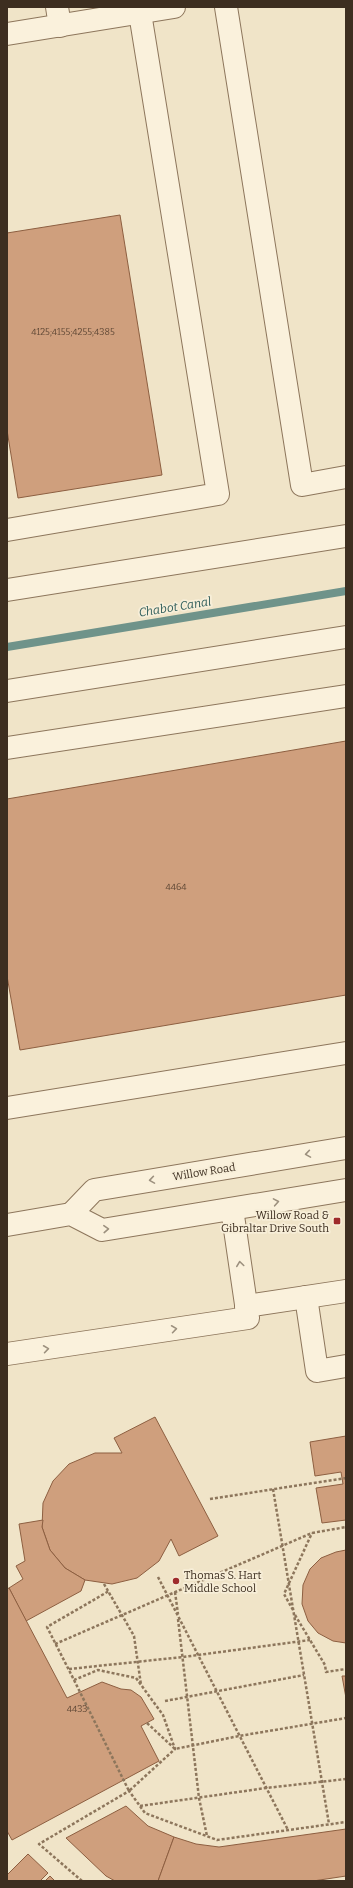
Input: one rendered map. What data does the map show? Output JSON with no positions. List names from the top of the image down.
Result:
{
  "streets": {
    "street": ["Willow Road"]
  },
  "water": ["Chabot Canal"],
  "places": {
    "transit": ["Willow Road & Gibraltar Drive South"],
    "other": ["Thomas S. Hart Middle School"]
  },
  "house_numbers": ["4125;4155;4255;4385", "4464", "4433"]
}
